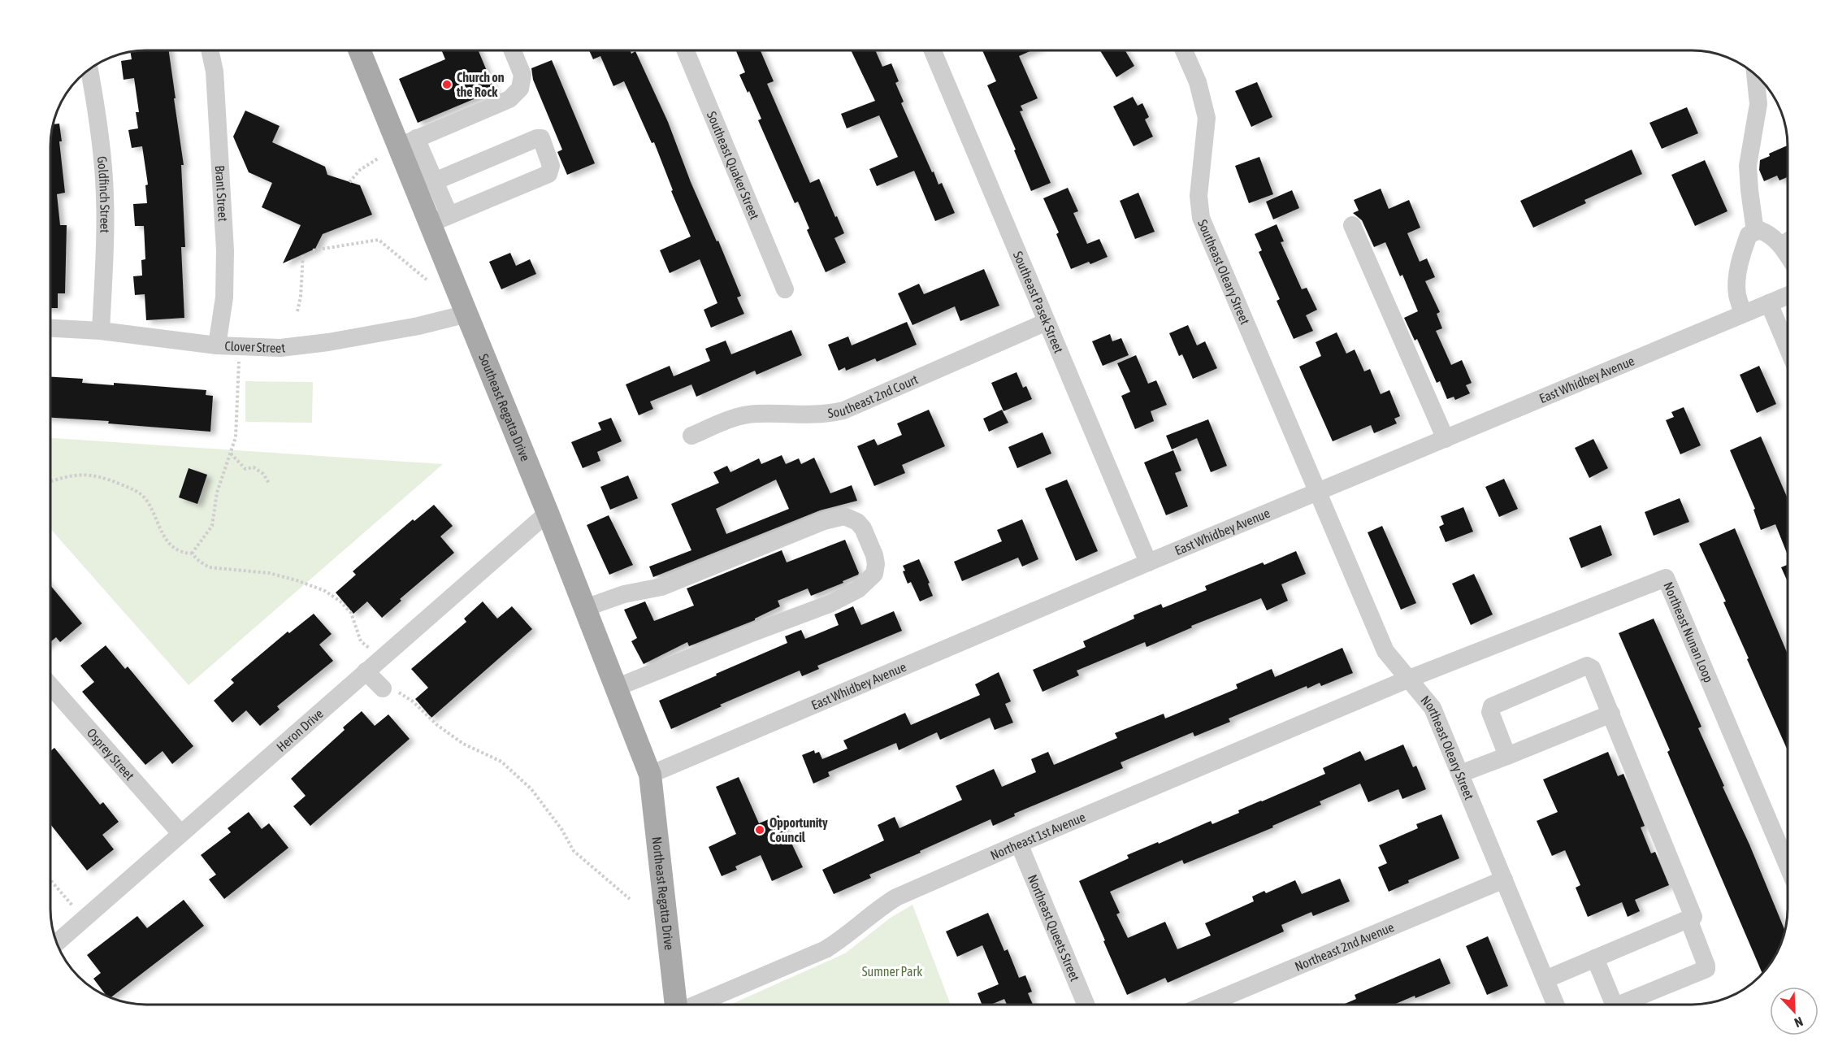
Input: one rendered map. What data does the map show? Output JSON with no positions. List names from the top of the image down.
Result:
{
  "streets": {
    "main road": ["Southeast Regatta Drive", "Northeast Regatta Drive"],
    "street": [
      "Southeast Quaker Street",
      "Brant Street",
      "Goldfinch Street",
      "Southeast Oleary Street",
      "Southeast Pasek Street",
      "Clover Street",
      "East Whidbey Avenue",
      "Southeast 2nd Court",
      "Northeast Nunan Loop",
      "Heron Drive",
      "Northeast Oleary Street",
      "Osprey Street",
      "Northeast 1st Avenue",
      "Northeast Queets Street",
      "Northeast 2nd Avenue"
    ]
  },
  "crossings": [
    ["Brant Street", "Clover Street"],
    ["Goldfinch Street", "Clover Street"],
    ["Southeast Oleary Street", "East Whidbey Avenue"],
    ["Southeast Oleary Street", "Northeast Oleary Street"],
    ["Southeast Pasek Street", "East Whidbey Avenue"],
    ["Southeast Pasek Street", "Southeast 2nd Court"],
    ["Clover Street", "Southeast Regatta Drive"],
    ["East Whidbey Avenue", "Southeast Regatta Drive"],
    ["East Whidbey Avenue", "Northeast Oleary Street"],
    ["East Whidbey Avenue", "Northeast Regatta Drive"],
    ["Southeast Regatta Drive", "Heron Drive"],
    ["Southeast Regatta Drive", "Northeast Regatta Drive"],
    ["Northeast Nunan Loop", "Northeast Oleary Street"],
    ["Northeast Nunan Loop", "Northeast 1st Avenue"],
    ["Heron Drive", "Osprey Street"],
    ["Northeast Oleary Street", "Northeast 1st Avenue"],
    ["Northeast Oleary Street", "Northeast 2nd Avenue"],
    ["Northeast 1st Avenue", "Northeast Queets Street"]
  ],
  "parks": ["Sumner Park"],
  "places": ["Church on the Rock", "Opportunity Council"],
  "north": "bottom right"
}
